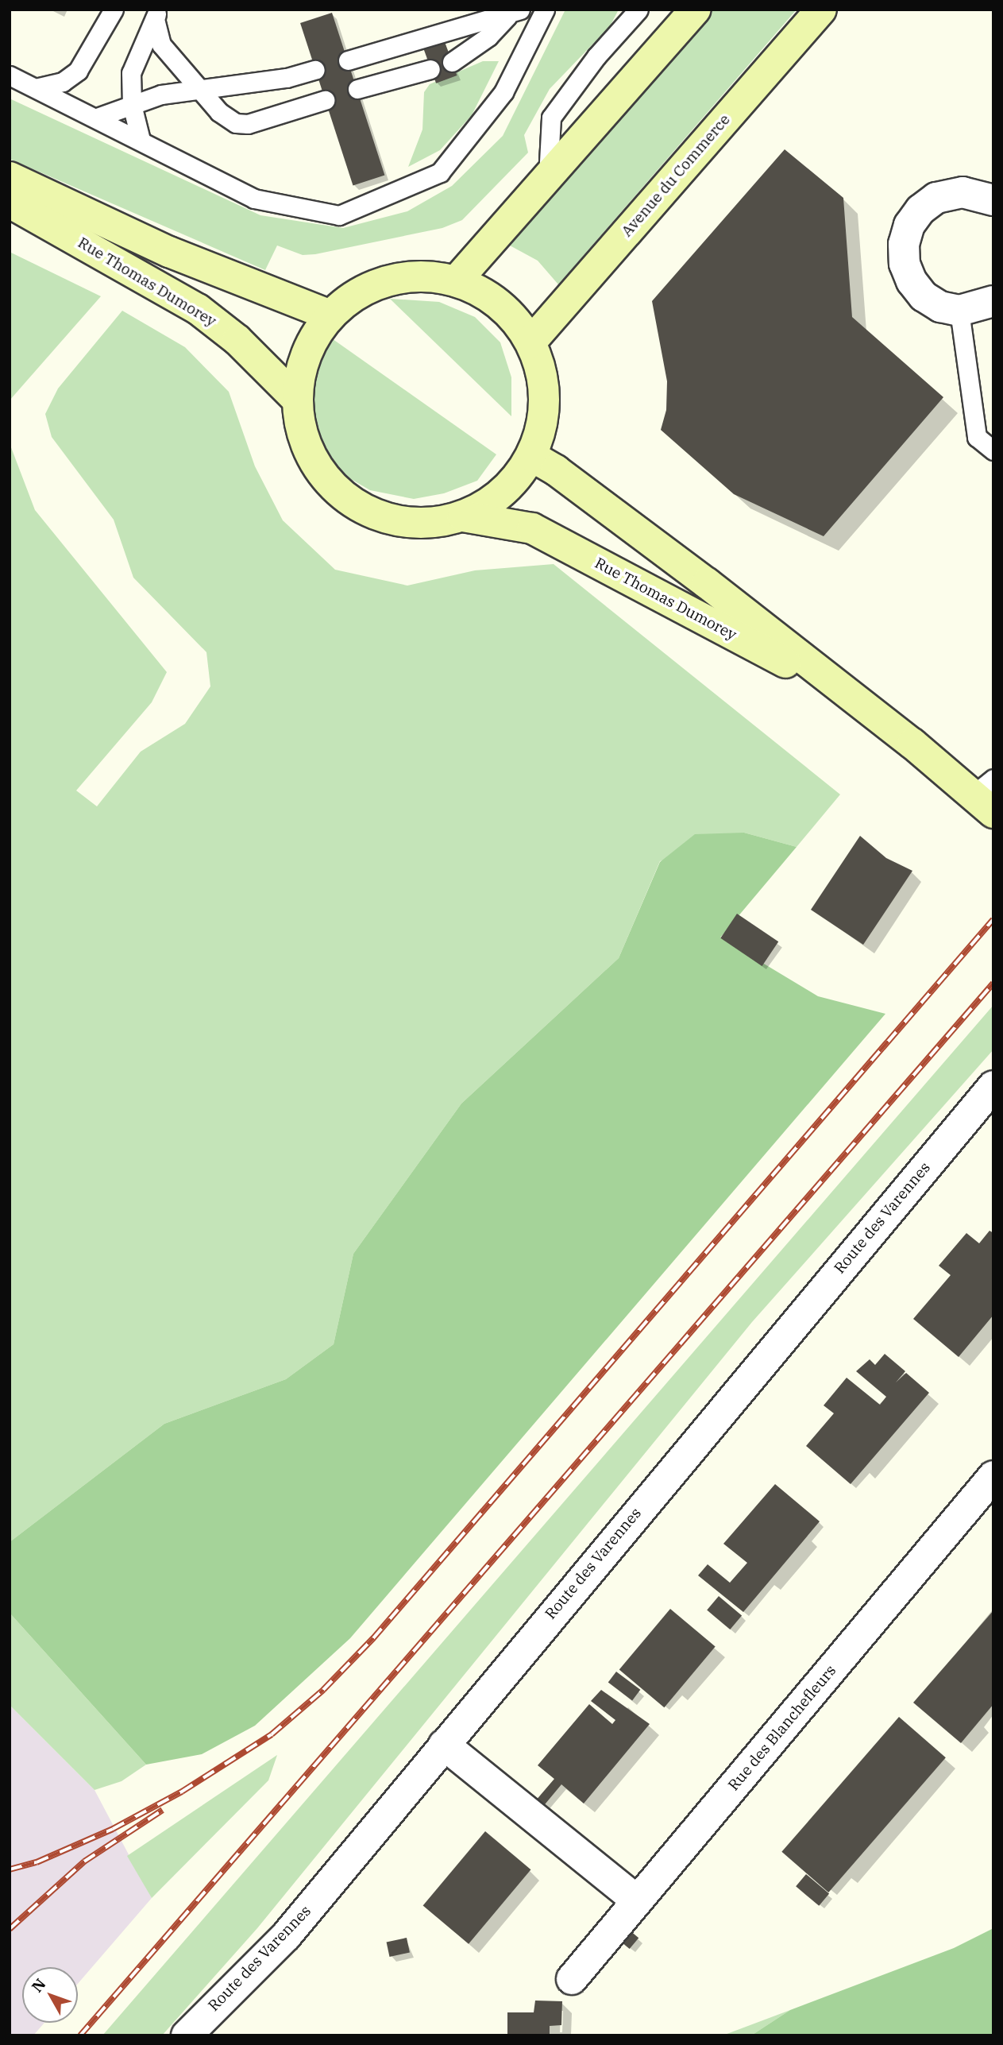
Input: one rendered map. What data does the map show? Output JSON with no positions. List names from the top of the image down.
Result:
{
  "streets": {
    "main road": ["Avenue du Commerce", "Rue Thomas Dumorey"],
    "street": ["Route des Varennes", "Rue des Blanchefleurs"]
  },
  "north": "top left"
}
